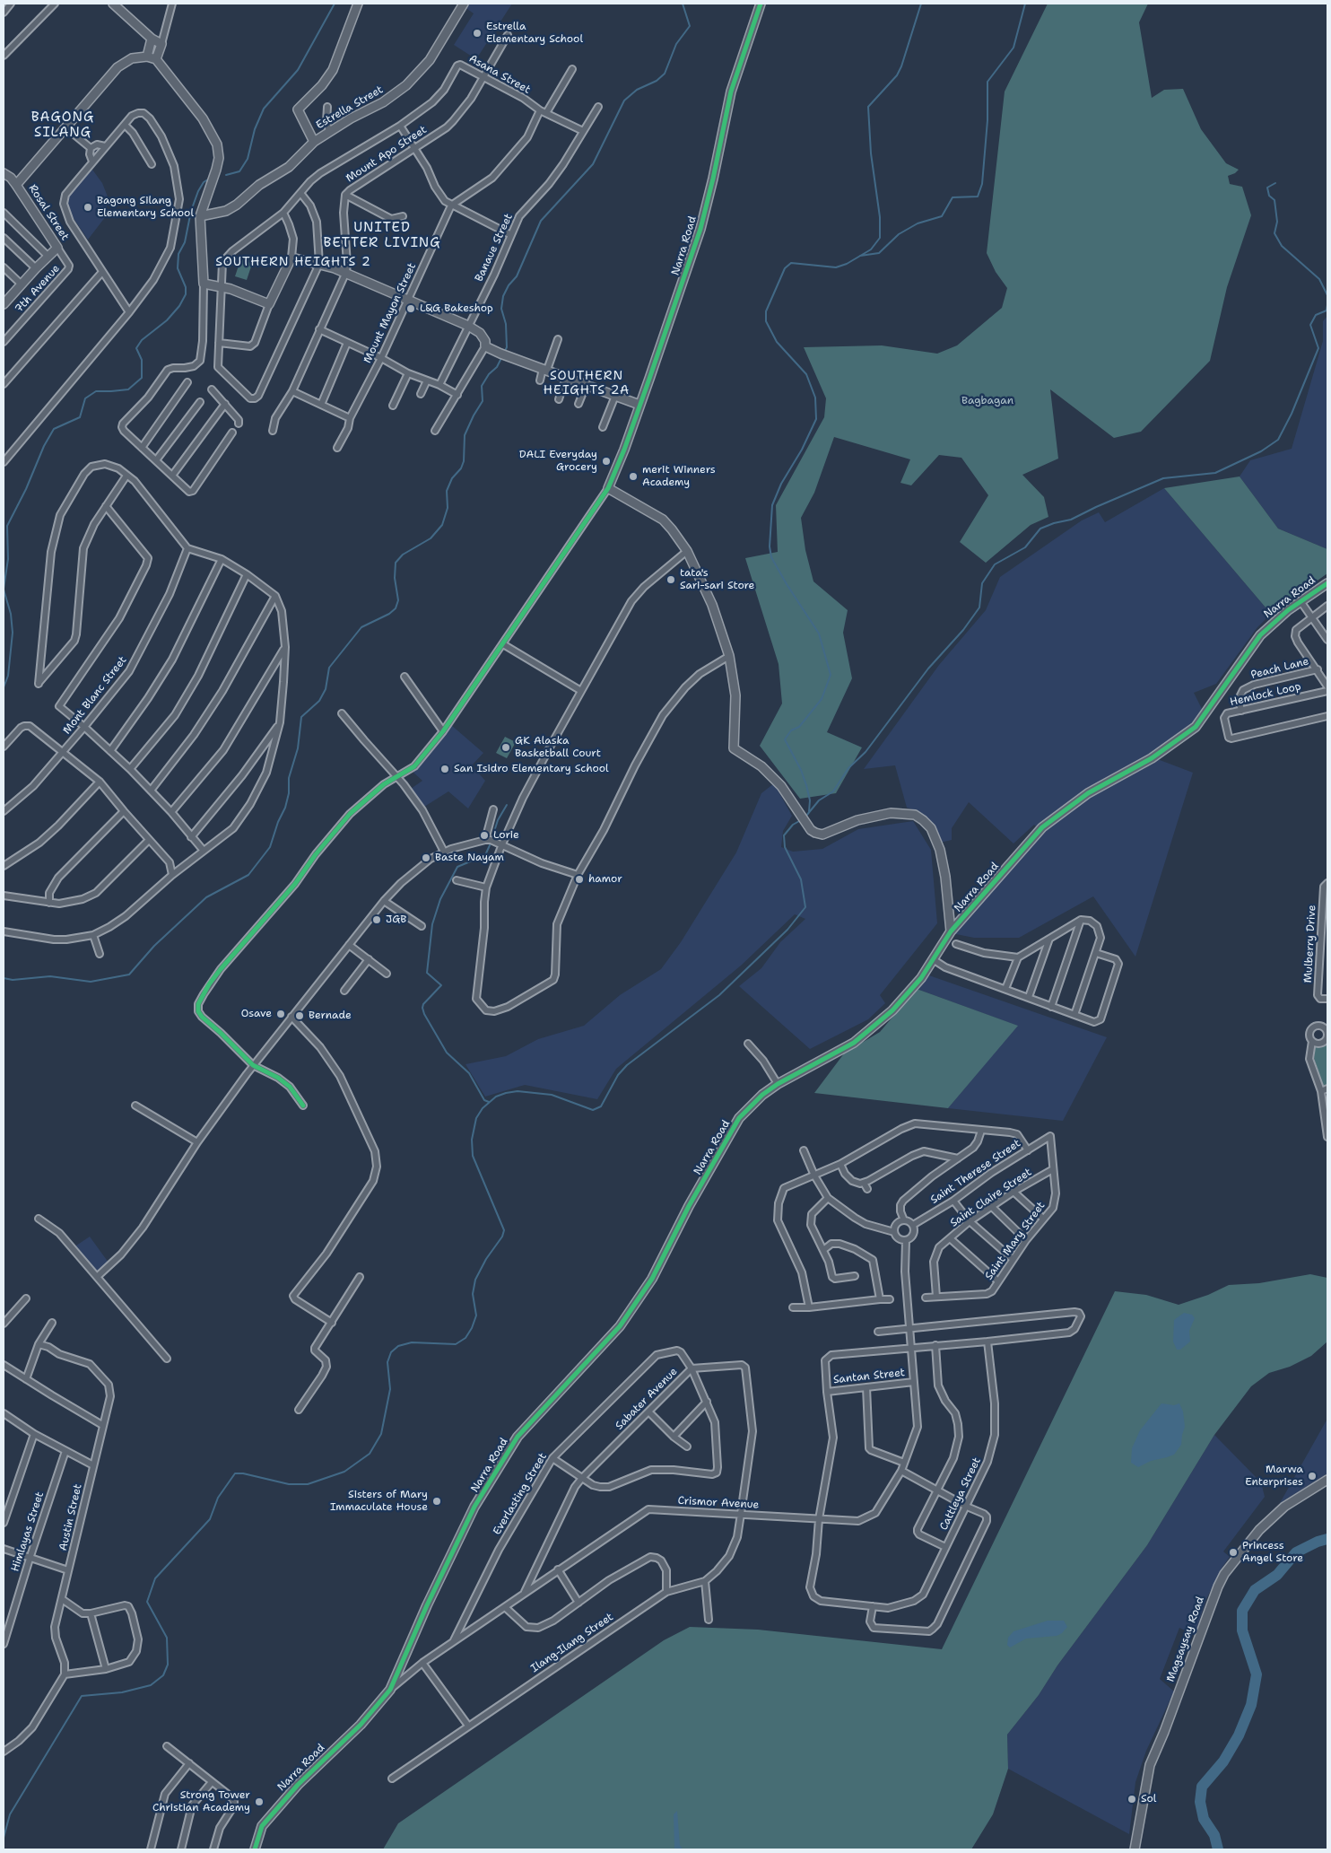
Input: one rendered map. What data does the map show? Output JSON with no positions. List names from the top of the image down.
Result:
{
  "streets": {
    "street": [
      "Asana Street",
      "Estrella Street",
      "Mount Apo Street",
      "Rosal Street",
      "Narra Road",
      "Banaue Street",
      "7th Avenue",
      "Mount Mayon Street",
      "Peach Lane",
      "Hemlock Loop",
      "Mont Blanc Street",
      "Mulberry Drive",
      "Saint Therese Street",
      "Saint Claire Street",
      "Saint Mary Street",
      "Santan Street",
      "Sabater Avenue",
      "Everlasting Street",
      "Cattleya Street",
      "Crismor Avenue",
      "Austin Street",
      "Himlayas Street",
      "Magsaysay Road",
      "Ilang-Ilang Street"
    ]
  },
  "crossings": [
    ["Asana Street", "Mount Apo Street"],
    ["Asana Street", "Banaue Street"],
    ["Rosal Street", "7th Avenue"],
    ["Narra Road", "Crismor Avenue"],
    ["Peach Lane", "Hemlock Loop"],
    ["Saint Therese Street", "Saint Mary Street"],
    ["Saint Therese Street", "Crismor Avenue"],
    ["Saint Claire Street", "Saint Mary Street"],
    ["Santan Street", "Cattleya Street"],
    ["Santan Street", "Crismor Avenue"],
    ["Sabater Avenue", "Everlasting Street"],
    ["Sabater Avenue", "Crismor Avenue"],
    ["Sabater Avenue", "Ilang-Ilang Street"],
    ["Everlasting Street", "Crismor Avenue"],
    ["Cattleya Street", "Crismor Avenue"],
    ["Crismor Avenue", "Ilang-Ilang Street"]
  ],
  "districts": [
    "BAGONG SILANG",
    "UNITED BETTER LIVING",
    "SOUTHERN HEIGHTS 2",
    "SOUTHERN HEIGHTS 2A"
  ],
  "parks": ["Bagbagan"],
  "places": [
    "Estrella Elementary School",
    "Bagong Silang Elementary School",
    "L&G Bakeshop",
    "DALI Everyday Grocery",
    "merit Winners Academy",
    "tata's Sari-sari Store",
    "GK Alaska Basketball Court",
    "San Isidro Elementary School",
    "Lorie",
    "Baste Nayam",
    "hamor",
    "JGB",
    "Osave",
    "Bernade",
    "Marwa Enterprises",
    "Sisters of Mary Immaculate House",
    "Princess Angel Store",
    "Sol",
    "Strong Tower Christian Academy"
  ]
}
